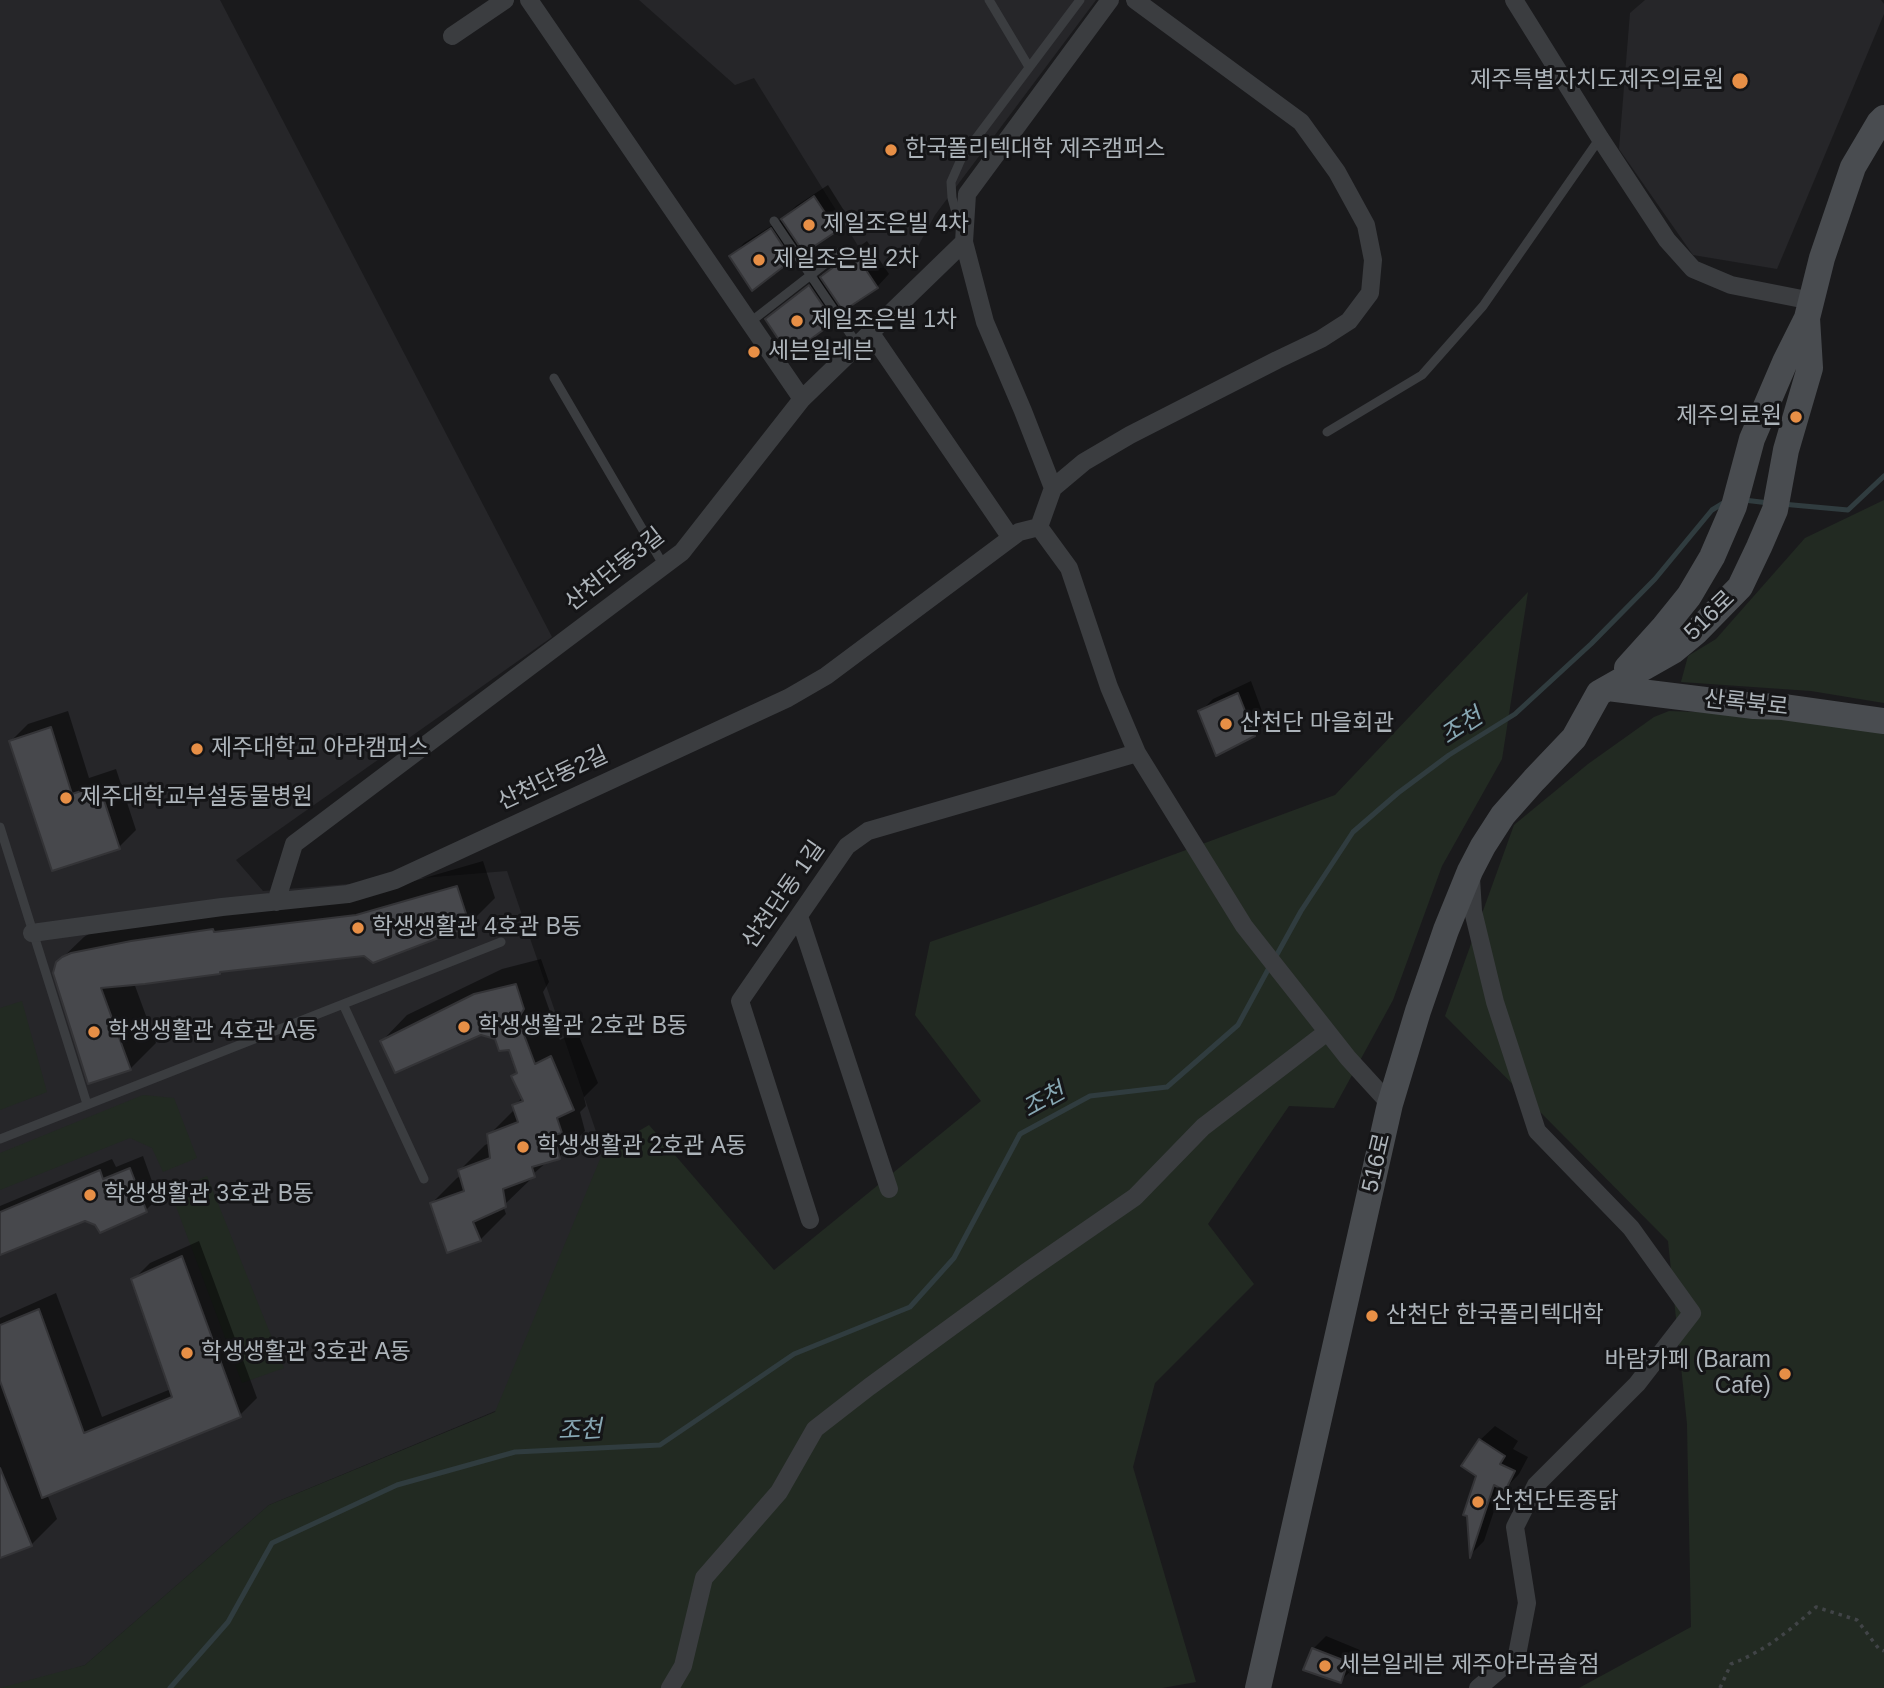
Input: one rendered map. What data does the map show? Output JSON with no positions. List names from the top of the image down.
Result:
{
  "streets": {
    "main road": ["516로", "산록북로"],
    "street": ["산천단동3길", "산천단동2길", "산천단동 1길"]
  },
  "crossings": [
    ["산천단동3길", "산천단동2길"],
    ["516로", "산록북로"]
  ],
  "water": ["조천"],
  "places": [
    "제주특별자치도제주의료원",
    "한국폴리텍대학 제주캠퍼스",
    "제일조은빌 4차",
    "제일조은빌 2차",
    "제일조은빌 1차",
    "세븐일레븐",
    "제주의료원",
    "산천단 마을회관",
    "제주대학교 아라캠퍼스",
    "제주대학교부설동물병원",
    "학생생활관 4호관 B동",
    "학생생활관 2호관 B동",
    "학생생활관 4호관 A동",
    "학생생활관 2호관 A동",
    "학생생활관 3호관 B동",
    "산천단 한국폴리텍대학",
    "학생생활관 3호관 A동",
    "바람카페 (Baram Cafe)",
    "산천단토종닭",
    "세븐일레븐 제주아라곰솔점"
  ]
}
